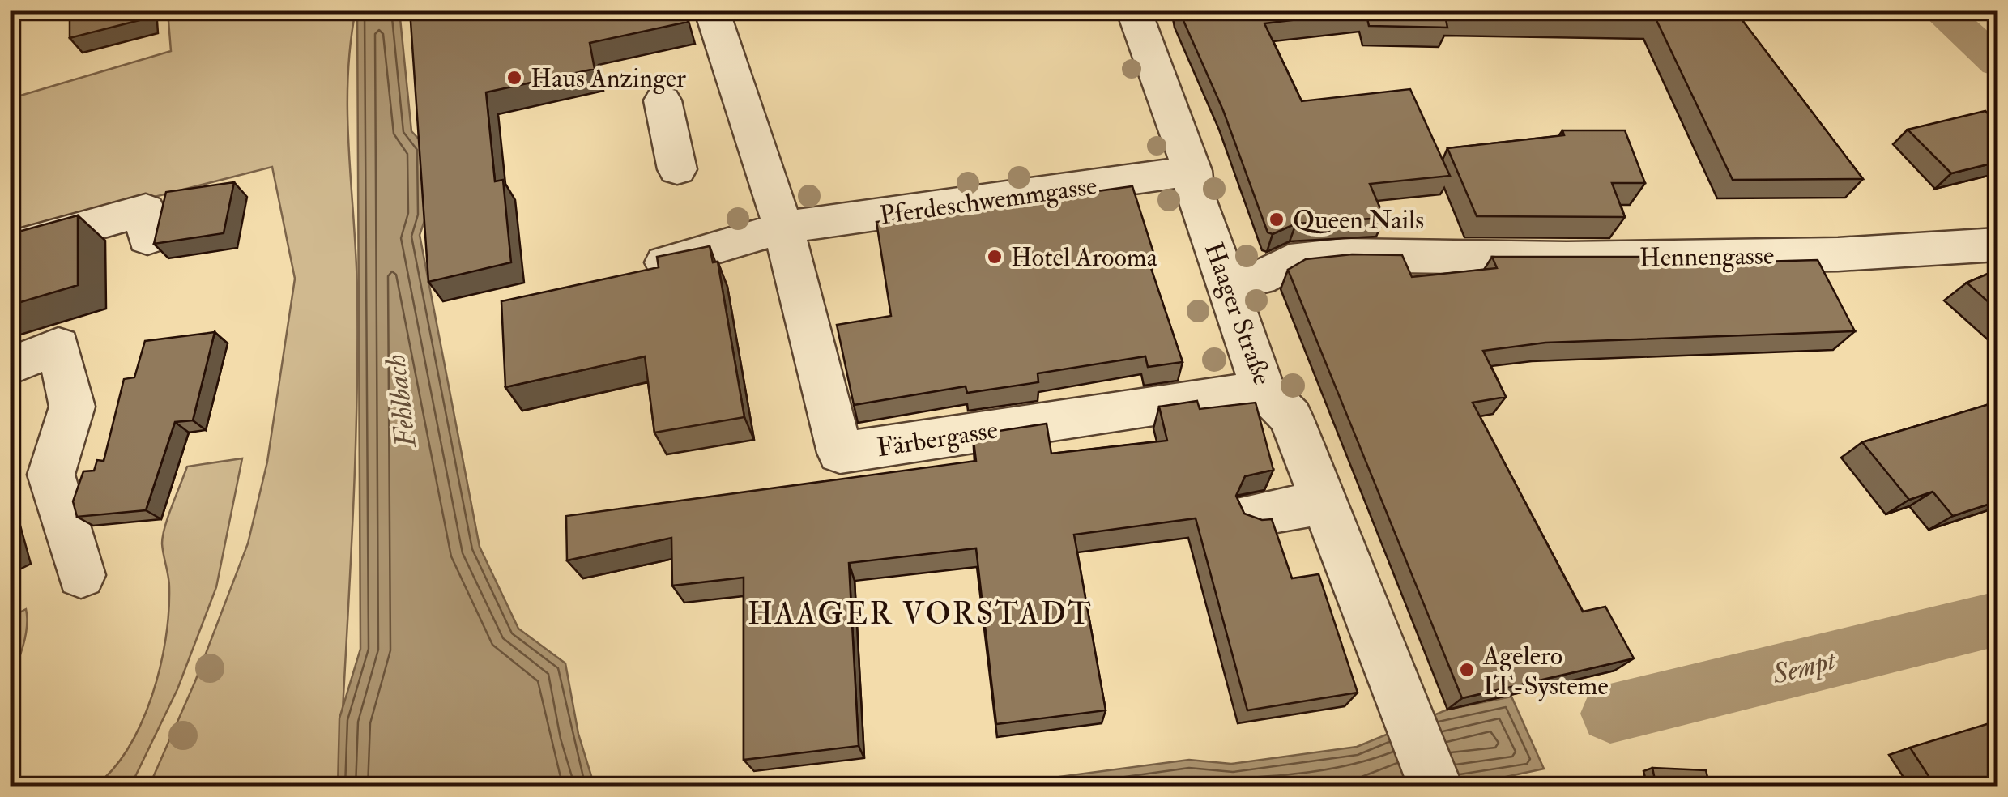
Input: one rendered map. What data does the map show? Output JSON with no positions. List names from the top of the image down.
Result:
{
  "streets": {
    "street": [
      "Pferdeschwemmgasse",
      "Hennengasse",
      "Haager Straße",
      "Färbergasse"
    ]
  },
  "crossings": [
    ["Pferdeschwemmgasse", "Haager Straße"],
    ["Pferdeschwemmgasse", "Färbergasse"],
    ["Hennengasse", "Haager Straße"],
    ["Haager Straße", "Färbergasse"]
  ],
  "districts": ["HAAGER VORSTADT"],
  "water": ["Fehlbach", "Sempt"],
  "places": [
    "Haus Anzinger",
    "Queen Nails",
    "Hotel Arooma",
    "Agelero IT-Systeme"
  ]
}
